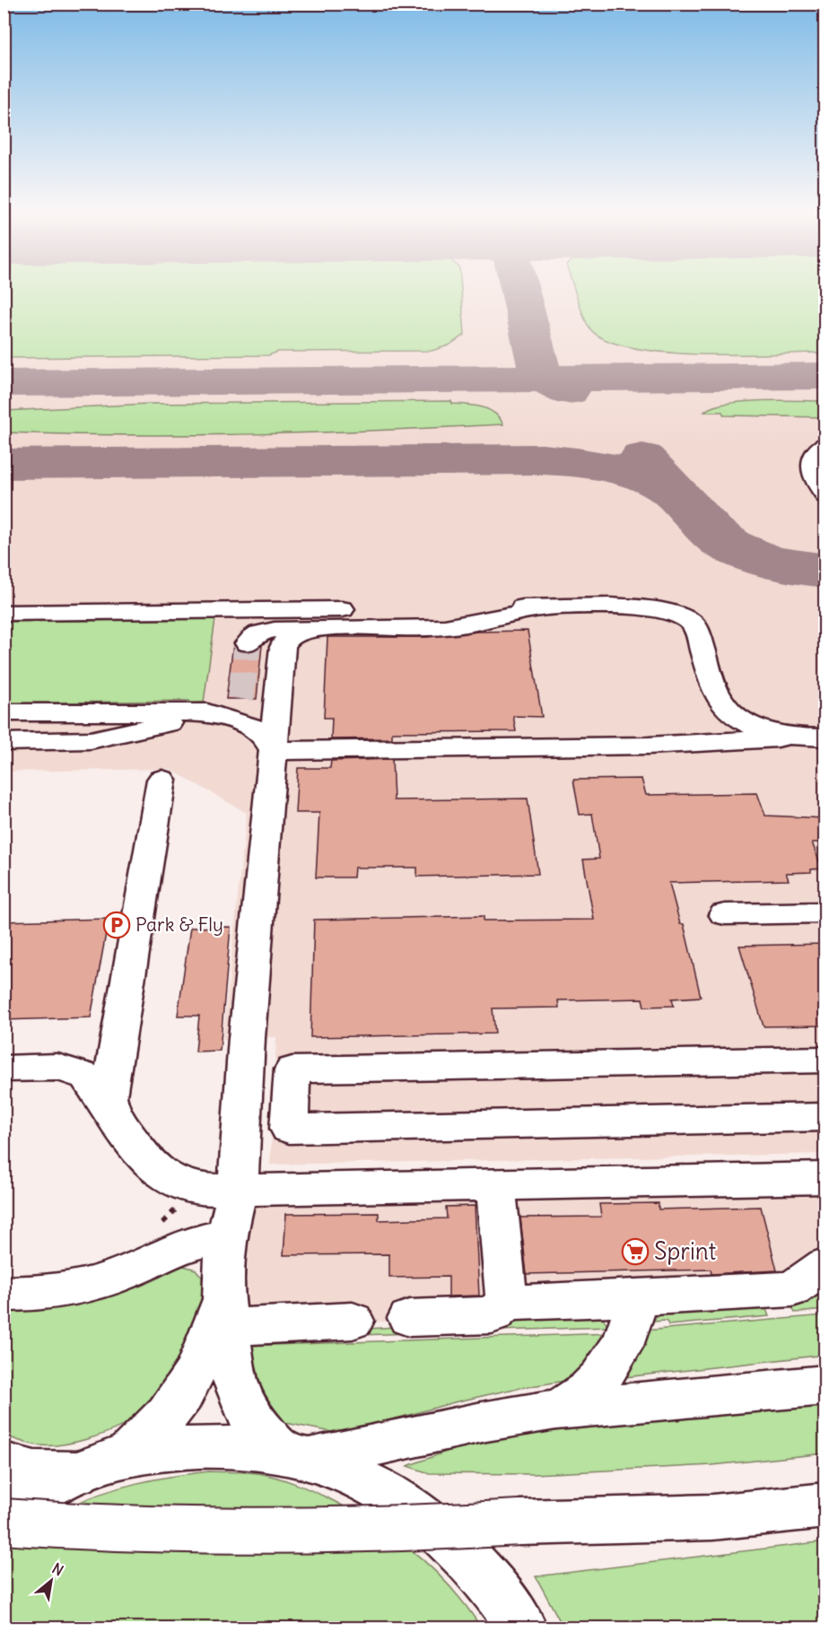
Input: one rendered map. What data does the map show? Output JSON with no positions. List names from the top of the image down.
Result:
{
  "places": {
    "parking": ["Park & Fly"],
    "supermarket": ["Sprint"]
  },
  "north": "top right"
}
